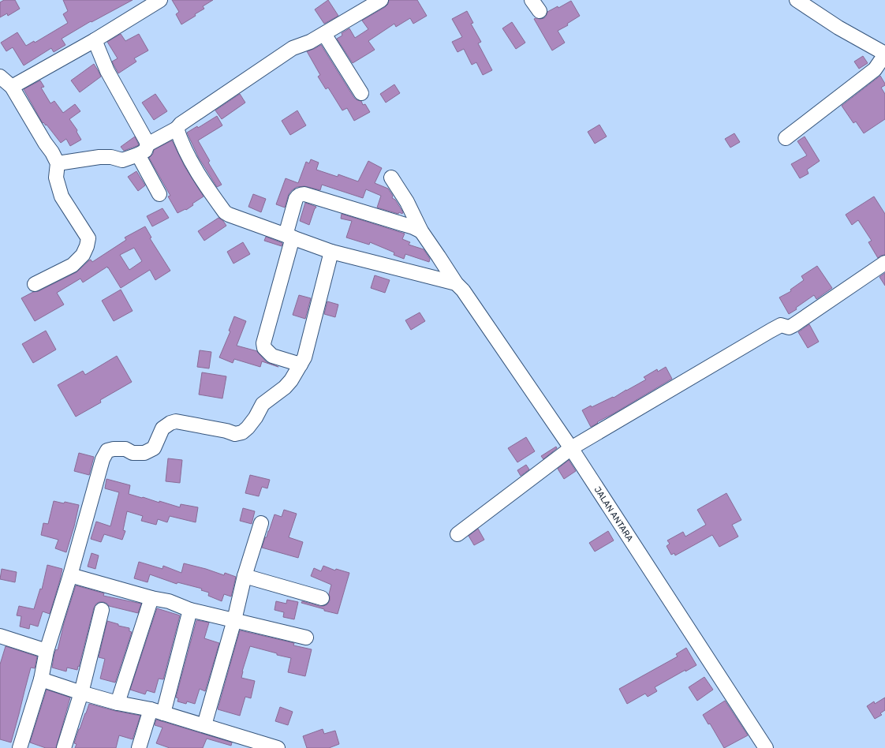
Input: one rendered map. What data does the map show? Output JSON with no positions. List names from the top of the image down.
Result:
{
  "streets": {
    "street": ["JALAN ANTARA"]
  }
}
